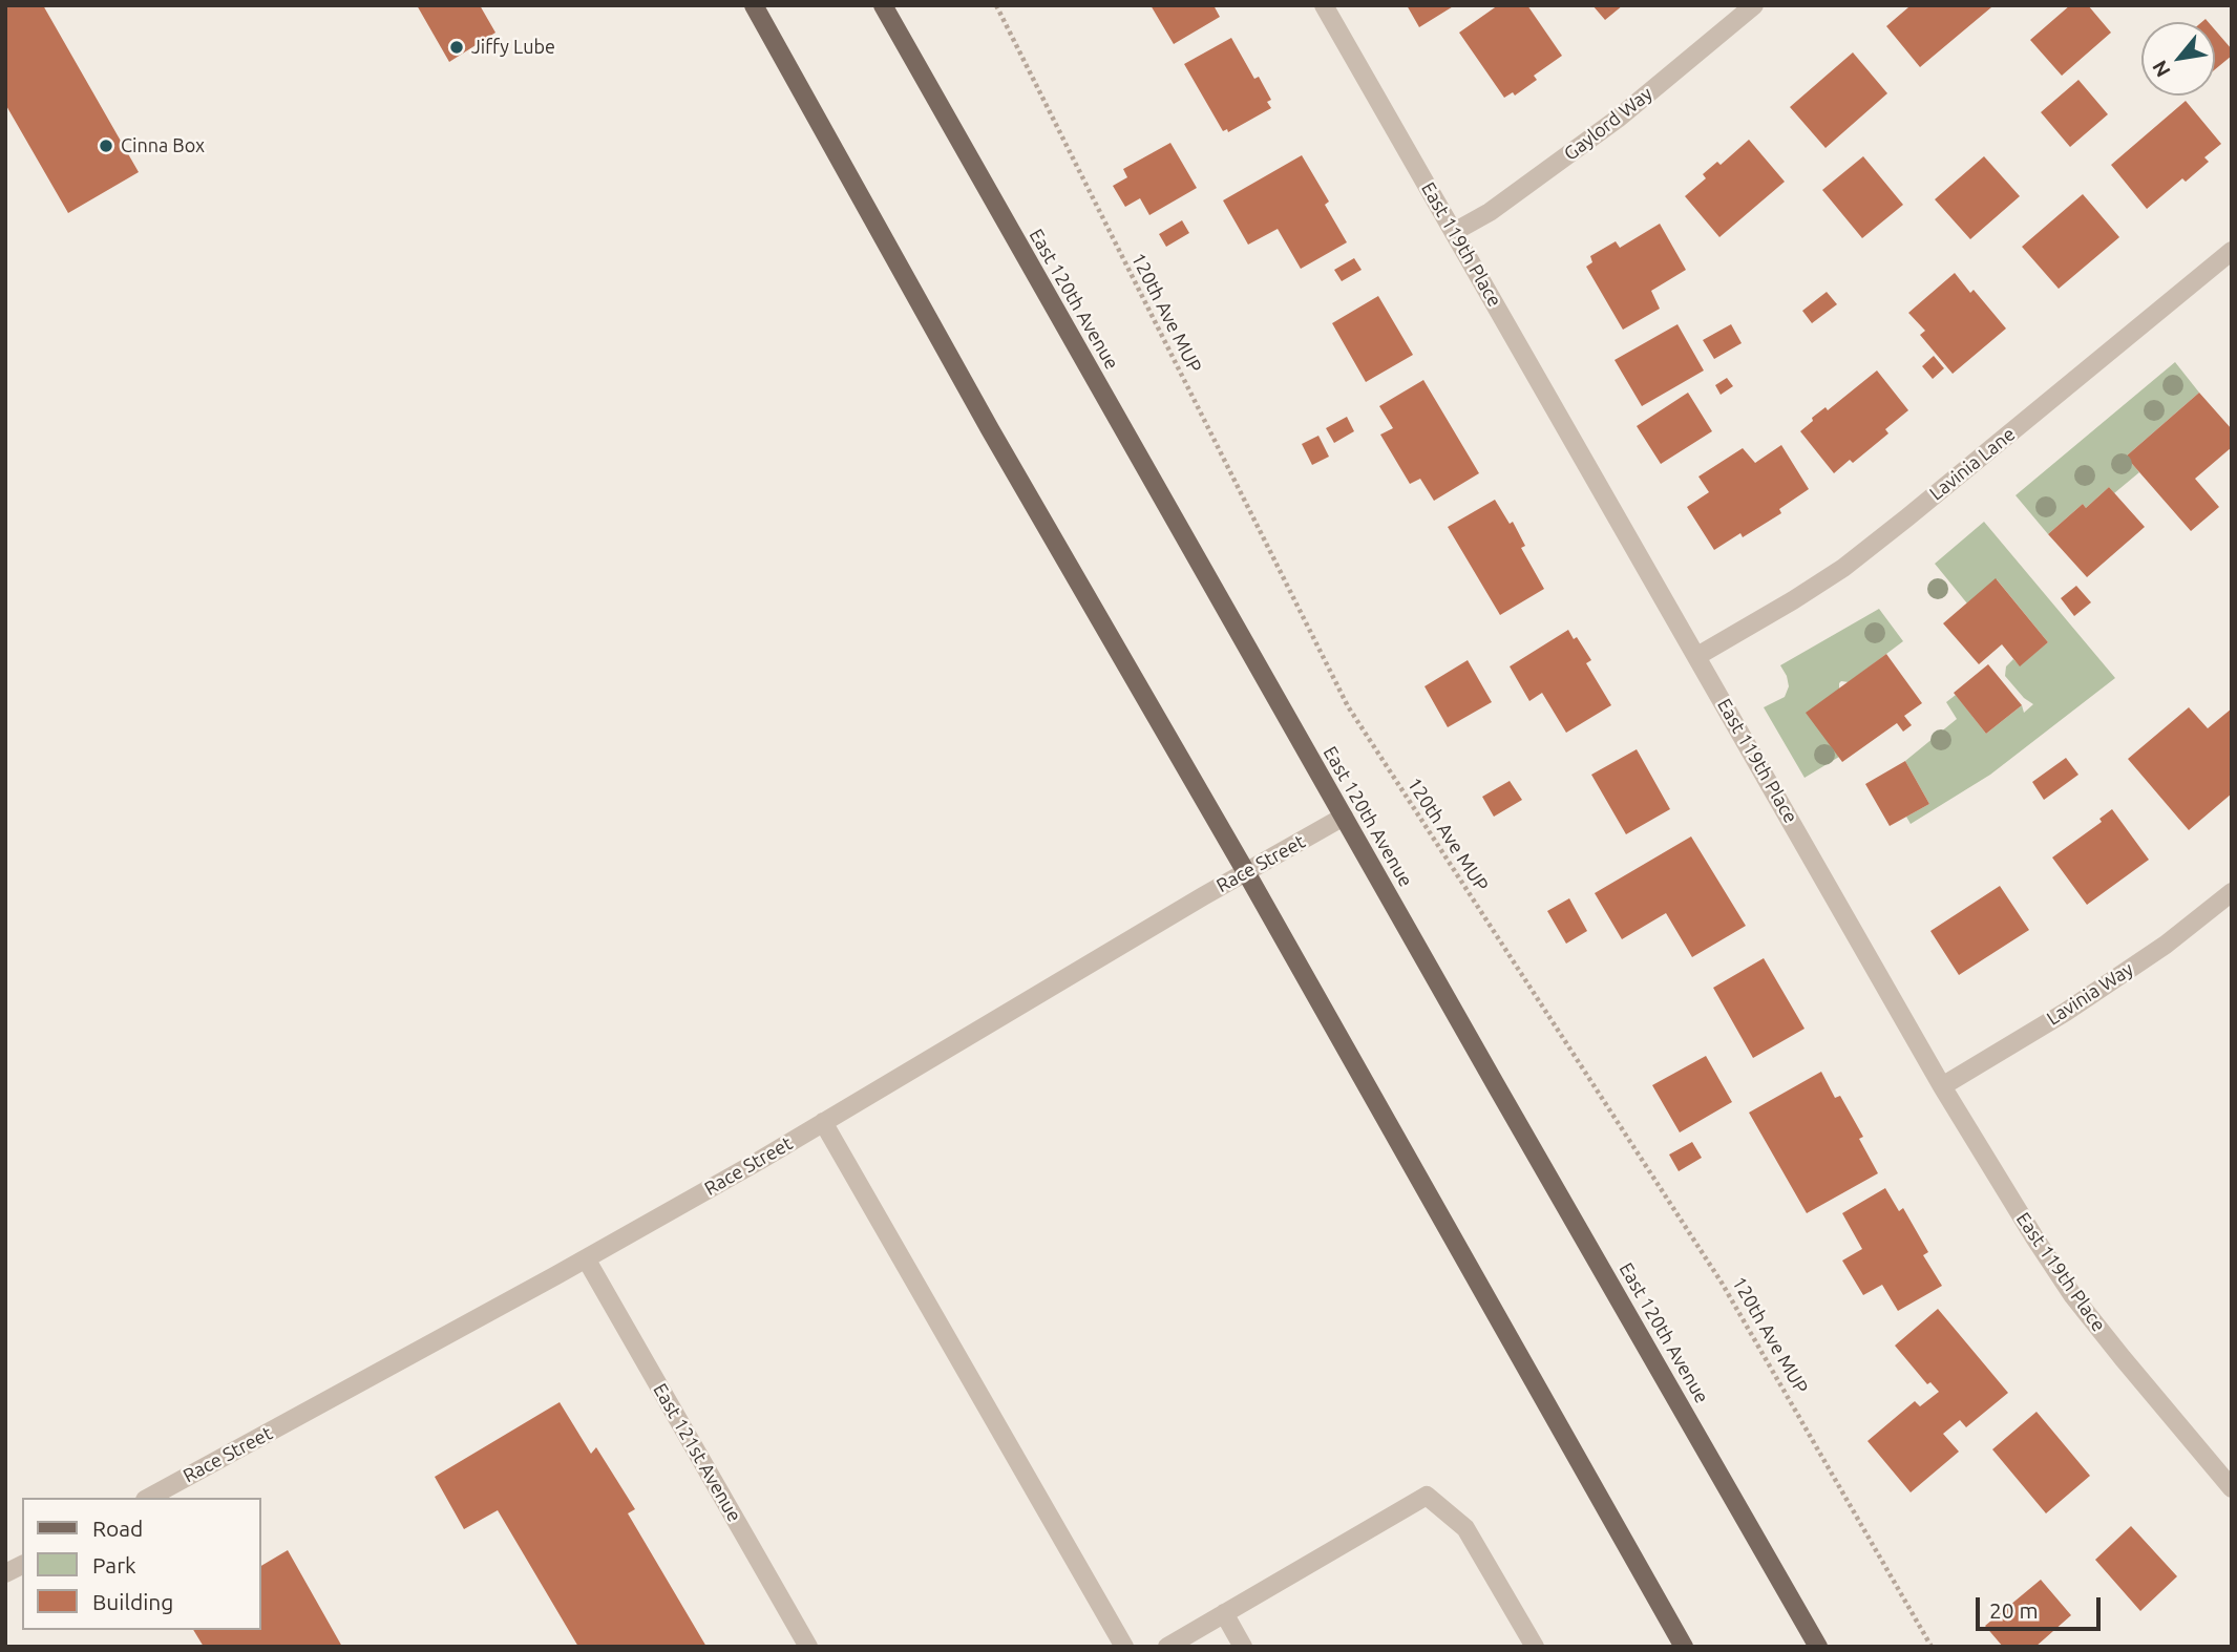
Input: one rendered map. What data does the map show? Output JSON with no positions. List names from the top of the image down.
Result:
{
  "streets": {
    "main road": ["East 120th Avenue"],
    "street": [
      "Gaylord Way",
      "East 119th Place",
      "Lavinia Lane",
      "Race Street",
      "Lavinia Way",
      "East 121st Avenue"
    ],
    "path": ["120th Ave MUP"]
  },
  "crossings": [
    ["Gaylord Way", "East 119th Place"],
    ["East 119th Place", "Lavinia Lane"],
    ["East 119th Place", "Lavinia Way"],
    ["East 120th Avenue", "Race Street"],
    ["Race Street", "East 121st Avenue"]
  ],
  "places": ["Jiffy Lube", "Cinna Box"],
  "legend": ["Road", "Park", "Building"],
  "scale_bar": "20 m",
  "north": "bottom left"
}
